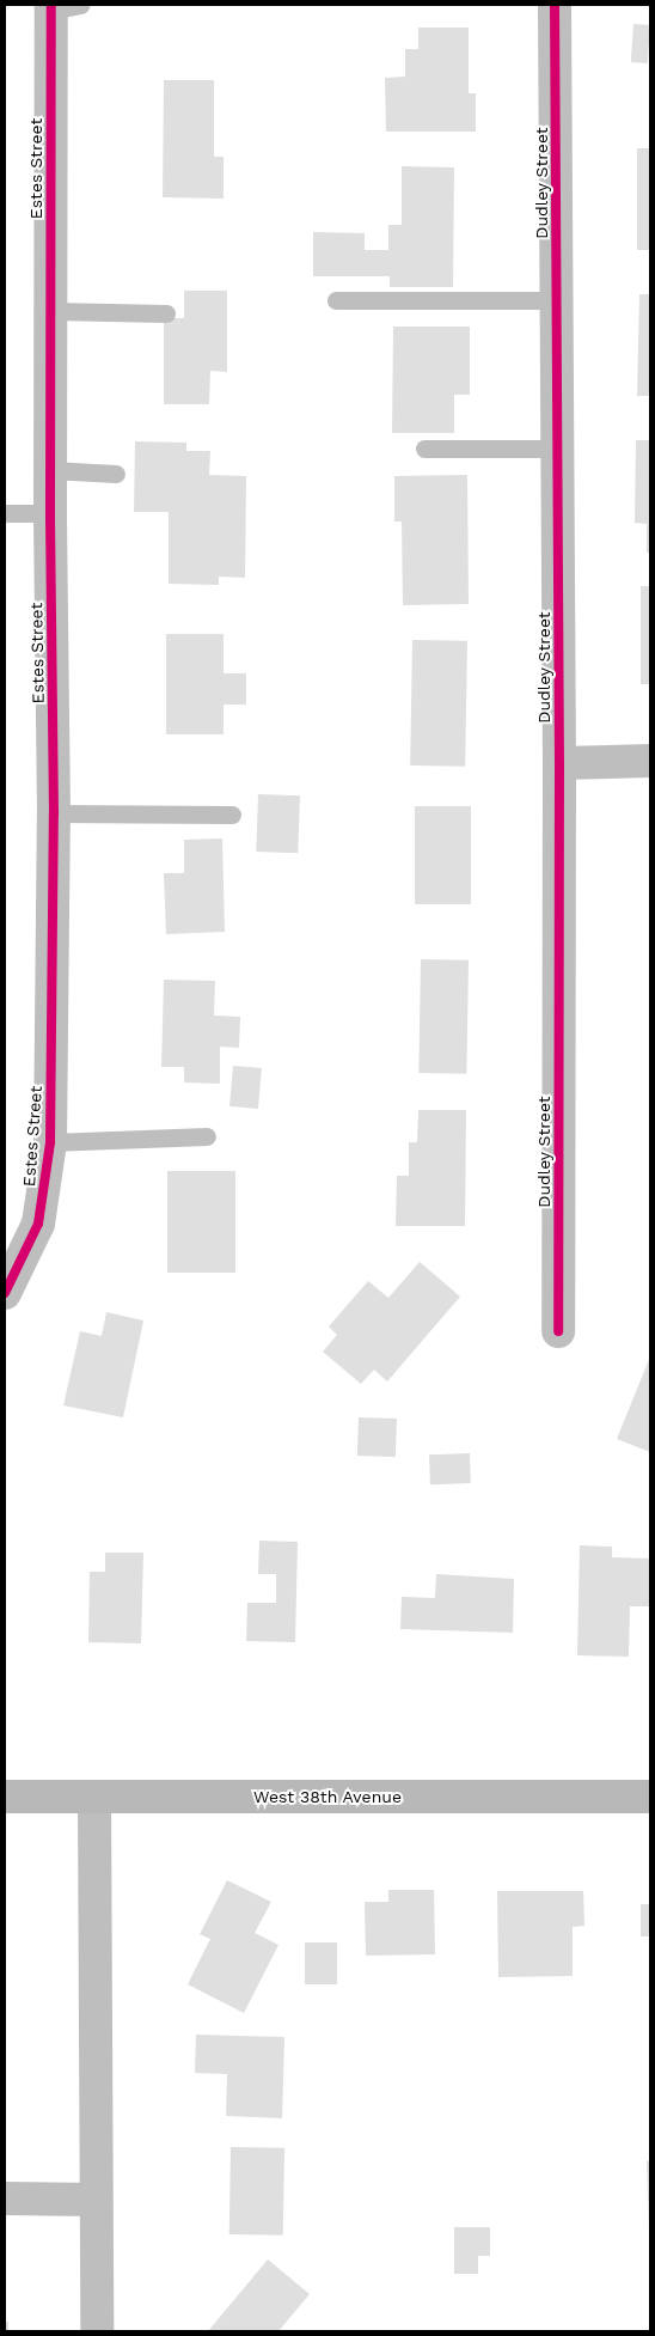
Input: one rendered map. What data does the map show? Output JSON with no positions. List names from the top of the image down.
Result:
{
  "streets": {
    "main road": ["West 38th Avenue"],
    "street": ["Estes Street", "Dudley Street"]
  }
}
